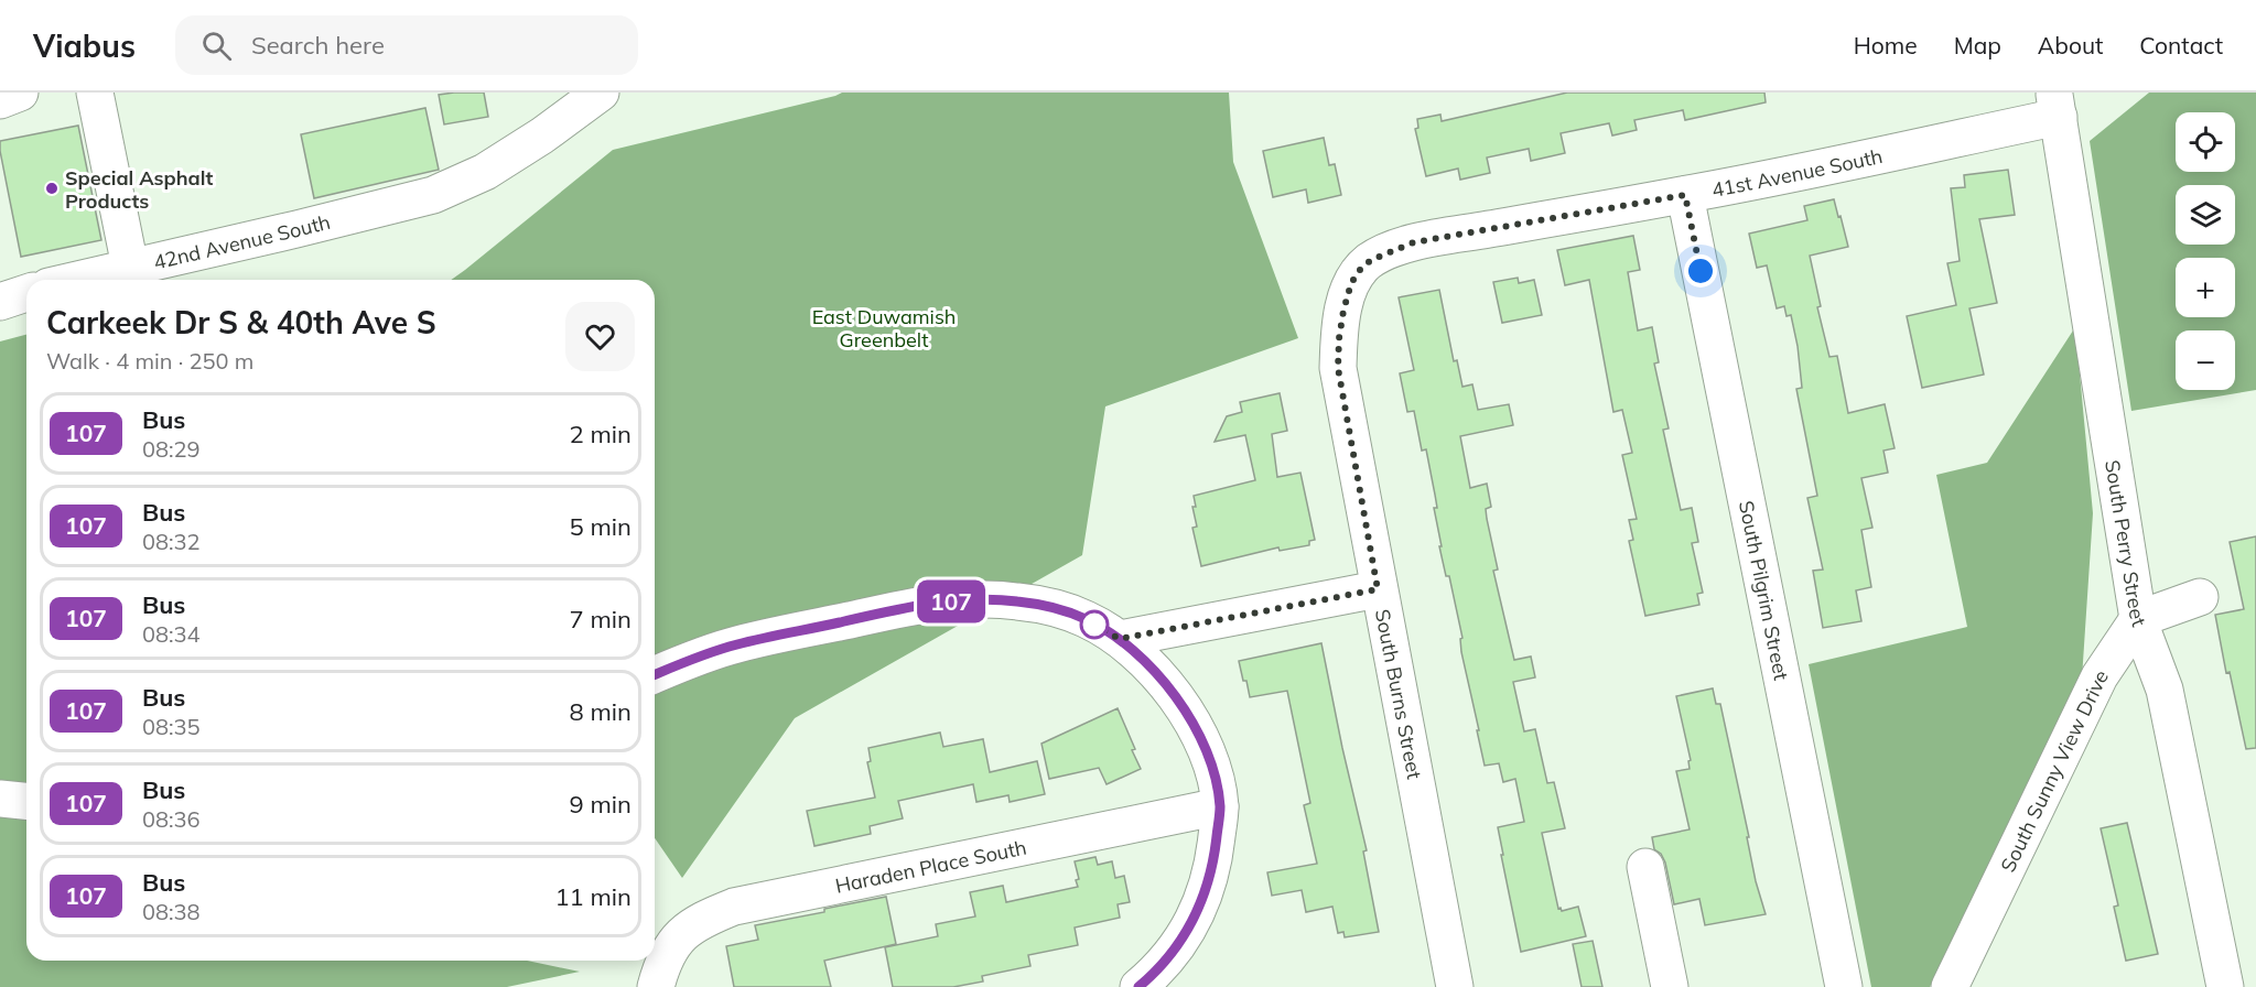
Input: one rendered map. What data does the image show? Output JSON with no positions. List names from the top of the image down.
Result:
{
  "streets": {
    "street": [
      "41st Avenue South",
      "42nd Avenue South",
      "South Perry Street",
      "South Pilgrim Street",
      "South Burns Street",
      "South Sunny View Drive",
      "Haraden Place South"
    ]
  },
  "crossings": [
    ["41st Avenue South", "South Perry Street"],
    ["41st Avenue South", "South Pilgrim Street"],
    ["41st Avenue South", "South Burns Street"],
    ["South Perry Street", "South Sunny View Drive"]
  ],
  "parks": ["East Duwamish Greenbelt"],
  "places": ["Special Asphalt Products"],
  "lines": ["bus line 107"],
  "page": {
    "header": "Viabus",
    "search": "Search here",
    "nav": [
      "Home",
      "Map",
      "About",
      "Contact"
    ],
    "on_map": "107",
    "map_buttons": ["+", "−"],
    "heading": ["Carkeek Dr S & 40th Ave S", "Walk · 4 min · 250 m"],
    "list": [
      {
        "mark": "107",
        "name": "Bus",
        "note": "08:29",
        "value": "2 min"
      },
      {
        "mark": "107",
        "name": "Bus",
        "note": "08:32",
        "value": "5 min"
      },
      {
        "mark": "107",
        "name": "Bus",
        "note": "08:34",
        "value": "7 min"
      },
      {
        "mark": "107",
        "name": "Bus",
        "note": "08:35",
        "value": "8 min"
      },
      {
        "mark": "107",
        "name": "Bus",
        "note": "08:36",
        "value": "9 min"
      },
      {
        "mark": "107",
        "name": "Bus",
        "note": "08:38",
        "value": "11 min"
      }
    ]
  }
}
